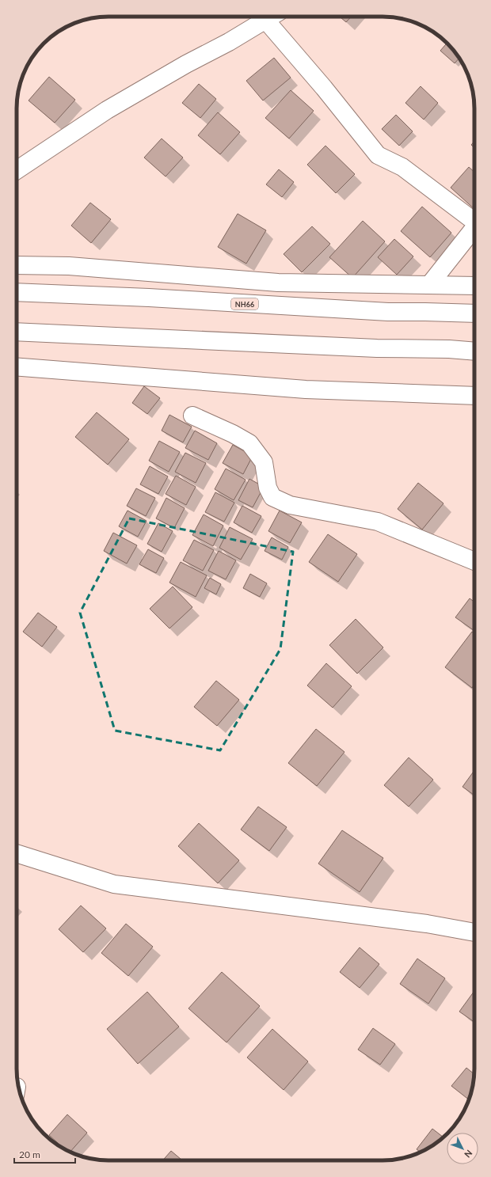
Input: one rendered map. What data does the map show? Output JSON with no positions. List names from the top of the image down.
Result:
{
  "streets": {
    "main road": ["NH66"]
  },
  "scale_bar": "20 m",
  "north": "bottom right"
}
